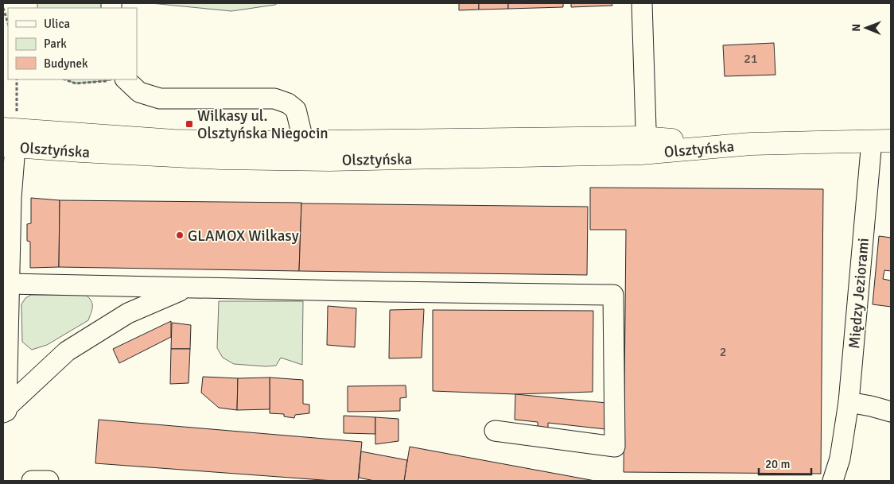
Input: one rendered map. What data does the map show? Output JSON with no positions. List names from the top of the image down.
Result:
{
  "streets": {
    "main road": ["Olsztyńska"],
    "street": ["Między Jeziorami"]
  },
  "crossings": [
    ["Olsztyńska", "Między Jeziorami"]
  ],
  "places": {
    "transit": ["Wilkasy ul. Olsztyńska Niegocin"],
    "other": ["GLAMOX Wilkasy"]
  },
  "house_numbers": ["21", "2"],
  "legend": ["Ulica", "Park", "Budynek"],
  "scale_bar": "20 m",
  "north": "left"
}
